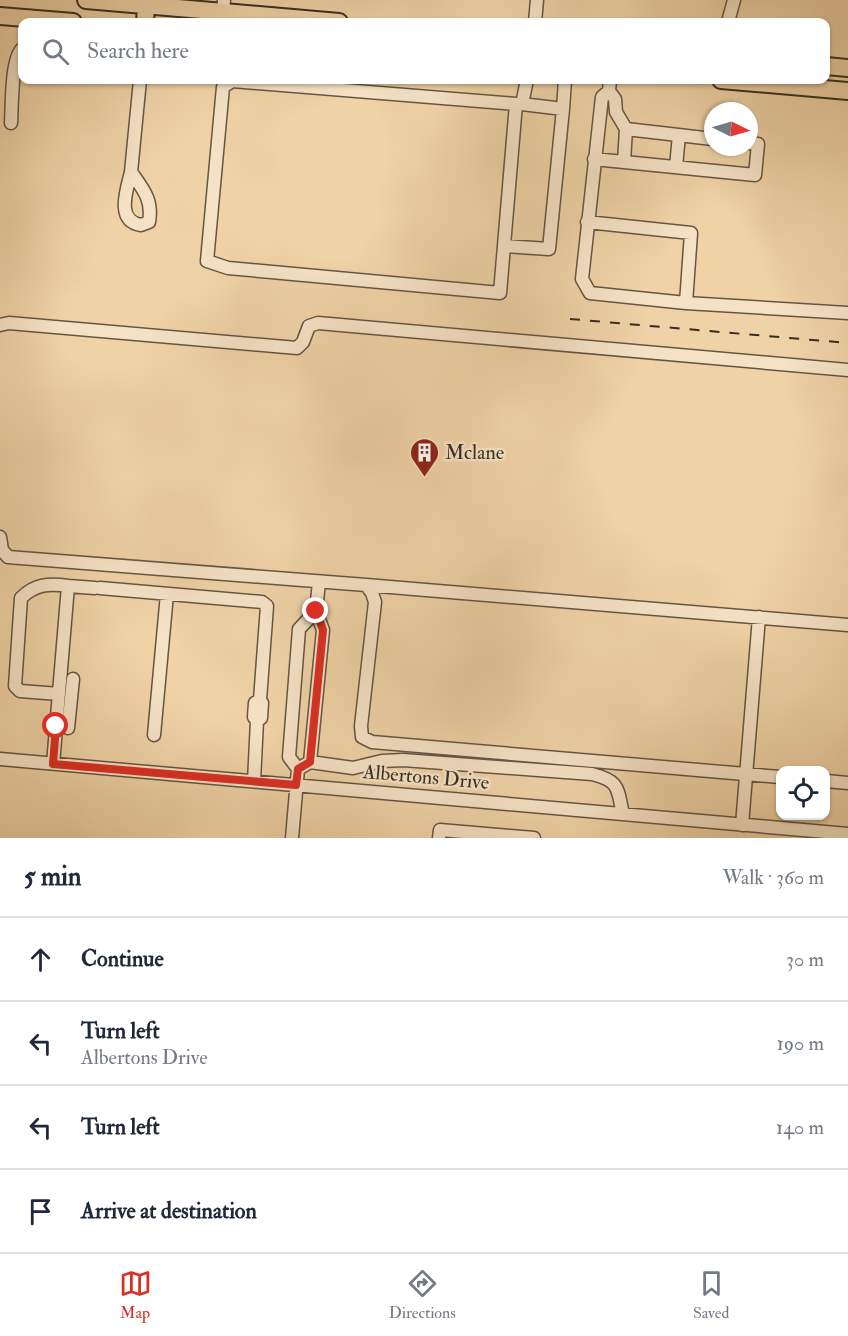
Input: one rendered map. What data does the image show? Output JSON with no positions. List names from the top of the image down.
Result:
{
  "streets": {
    "street": ["Albertons Drive"]
  },
  "places": {
    "building": ["Mclane"]
  },
  "north": "right",
  "page": {
    "search": "Search here",
    "heading": ["5 min", "Walk · 360 m"],
    "list": [
      ["Continue", "30 m"],
      ["Turn left", "Albertons Drive", "190 m"],
      ["Turn left", "140 m"],
      "Arrive at destination"
    ],
    "nav": ["Map", "Directions", "Saved"]
  }
}
